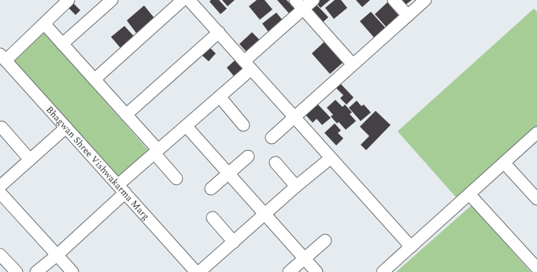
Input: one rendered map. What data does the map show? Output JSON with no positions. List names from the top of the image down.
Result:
{
  "streets": {
    "street": ["Bhagwan Shree Vishwakarma Marg"]
  }
}
